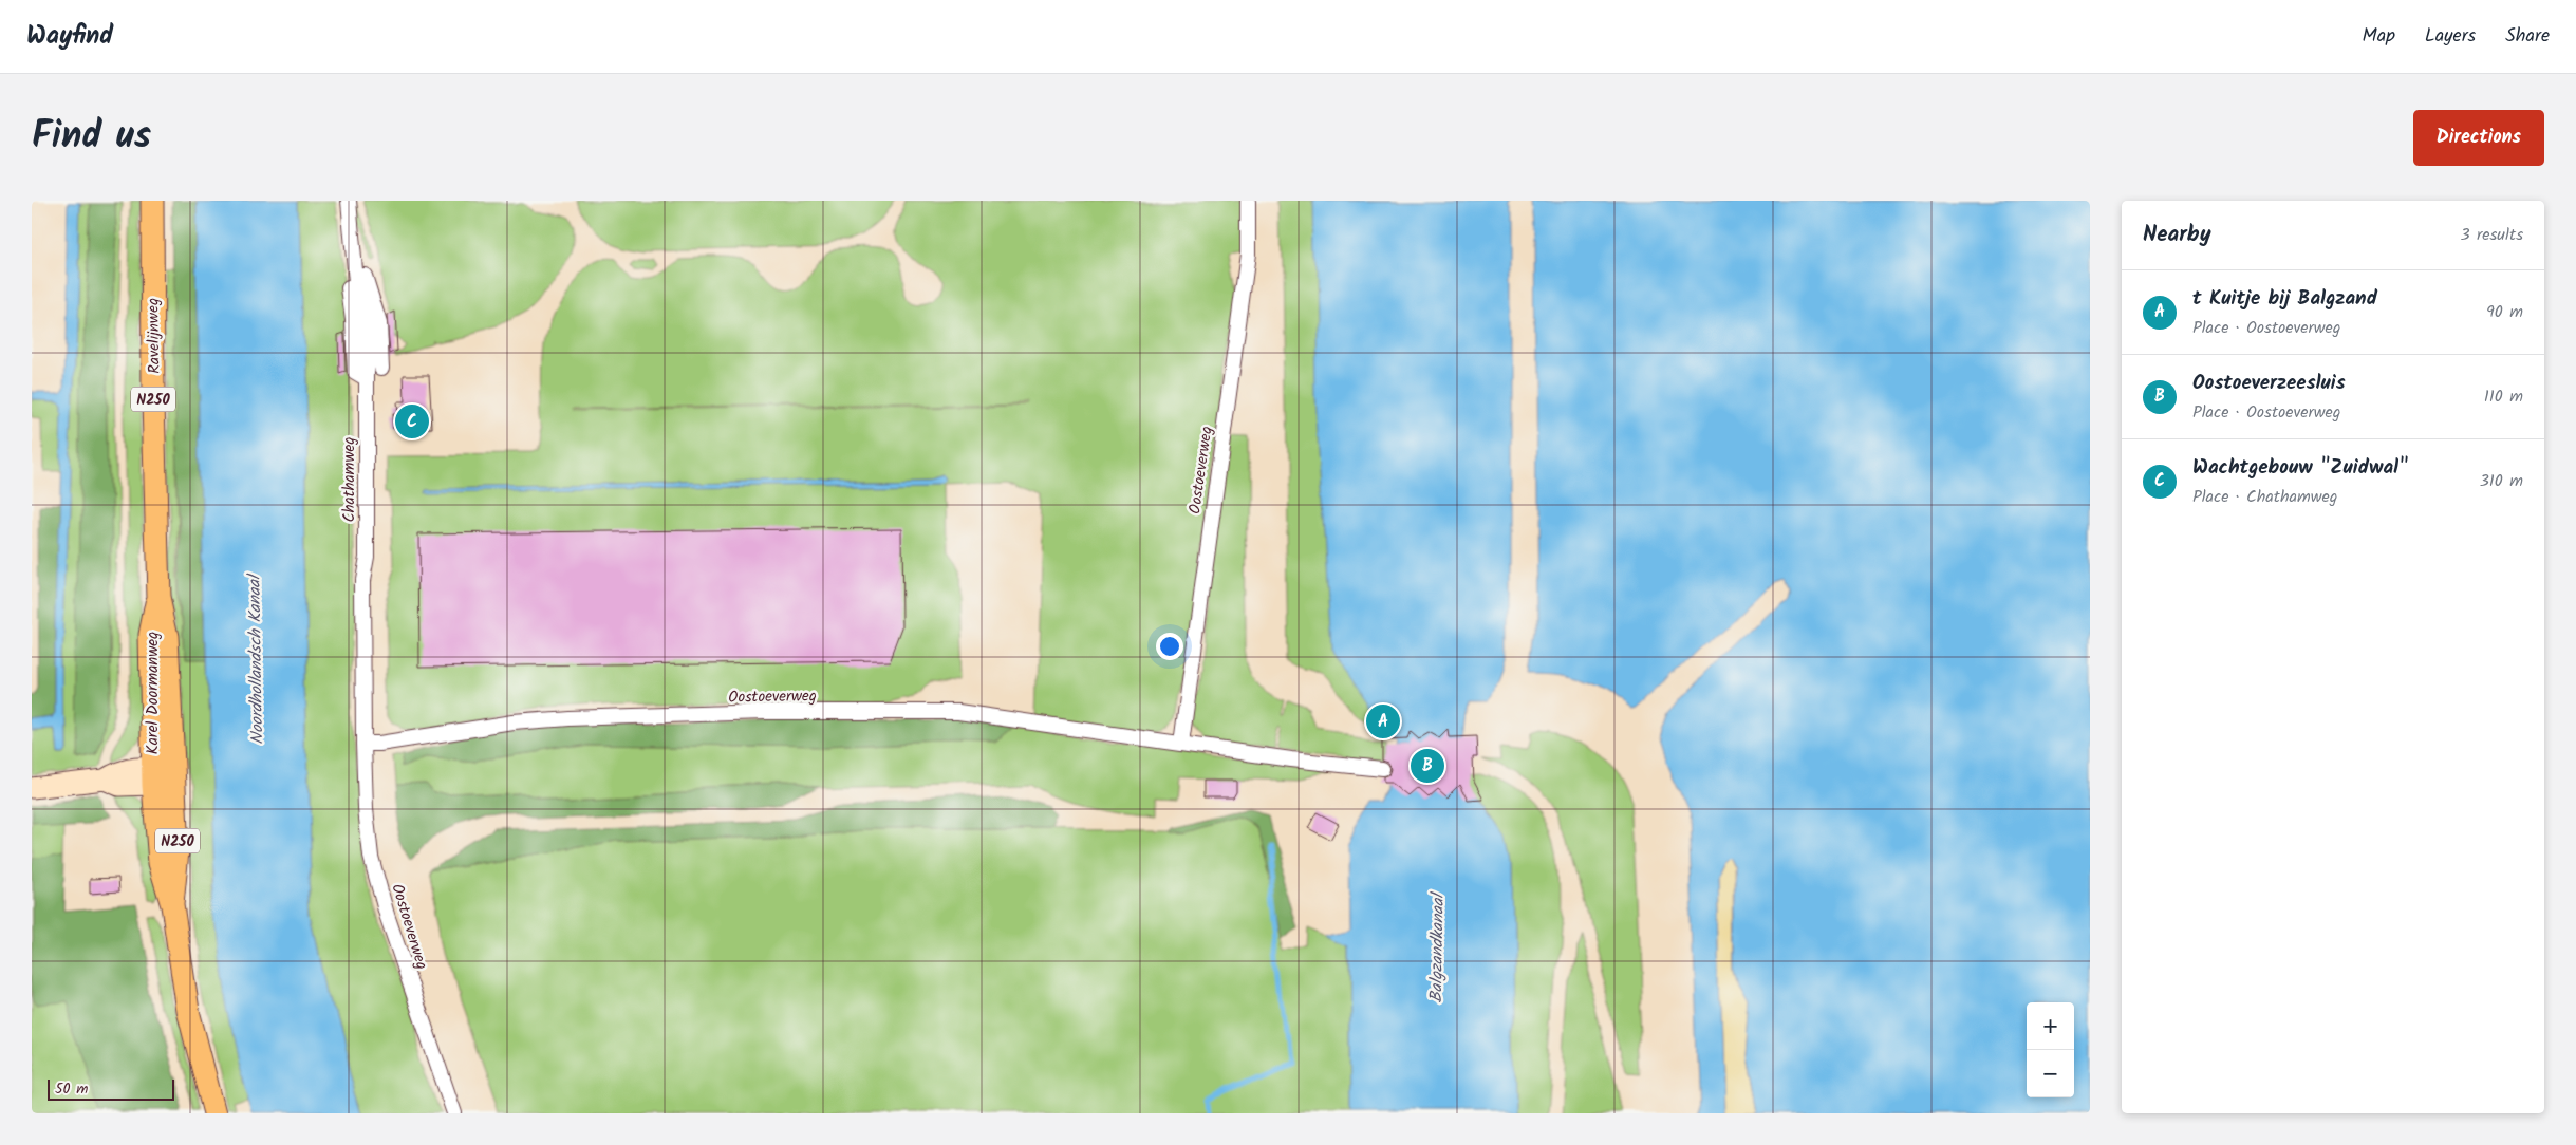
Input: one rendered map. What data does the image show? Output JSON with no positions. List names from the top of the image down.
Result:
{
  "streets": {
    "main road": ["Ravelijnweg", "N250", "Karel Doormanweg"],
    "street": ["Oostoeverweg", "Chathamweg"]
  },
  "crossings": [
    ["Ravelijnweg", "Karel Doormanweg"],
    ["Oostoeverweg", "Chathamweg"]
  ],
  "water": ["Noordhollandsch Kanaal", "Balgzandkanaal"],
  "scale_bar": "50 m",
  "page": {
    "header": "Wayfind",
    "nav": ["Map", "Layers", "Share"],
    "title": "Find us",
    "buttons": "Directions",
    "heading": ["Nearby", "3 results"],
    "list": [
      {
        "mark": "A",
        "name": "t Kuitje bij Balgzand",
        "note": "Place · Oostoeverweg",
        "value": "90 m"
      },
      {
        "mark": "B",
        "name": "Oostoeverzeesluis",
        "note": "Place · Oostoeverweg",
        "value": "110 m"
      },
      {
        "mark": "C",
        "name": "Wachtgebouw \"Zuidwal\"",
        "note": "Place · Chathamweg",
        "value": "310 m"
      }
    ],
    "pins": ["C", "A", "B"],
    "map_buttons": ["+", "−"],
    "scale": "50 m"
  }
}
